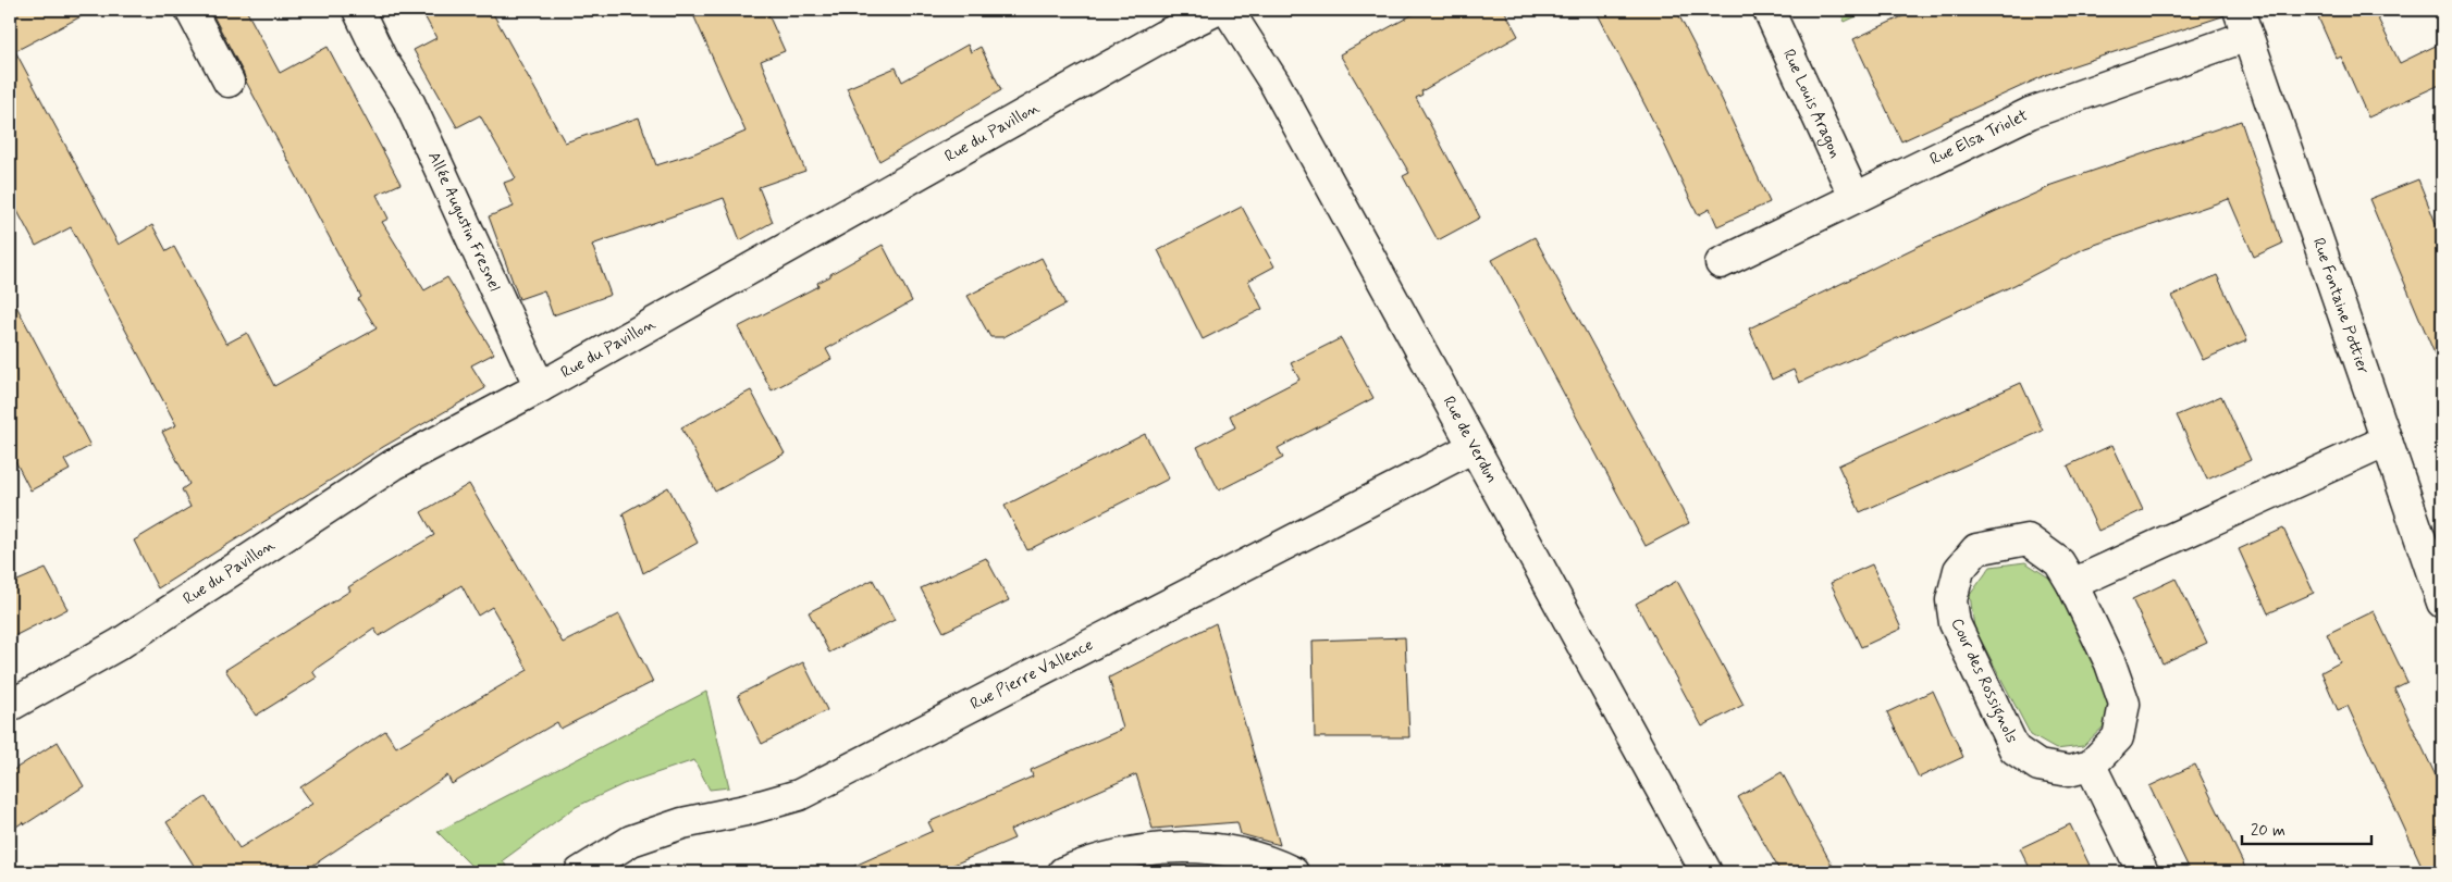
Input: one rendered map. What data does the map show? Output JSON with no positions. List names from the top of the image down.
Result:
{
  "streets": {
    "street": [
      "Rue Louis Aragon",
      "Rue du Pavillon",
      "Rue Elsa Triolet",
      "Allée Augustin Fresnel",
      "Rue Fontaine Pottier",
      "Rue de Verdun",
      "Rue Pierre Vallence",
      "Cour des Rossignols"
    ]
  },
  "crossings": [
    ["Rue Louis Aragon", "Rue Elsa Triolet"],
    ["Rue du Pavillon", "Allée Augustin Fresnel"],
    ["Rue Elsa Triolet", "Rue Fontaine Pottier"],
    ["Rue de Verdun", "Rue Pierre Vallence"]
  ],
  "scale_bar": "20 m"
}
